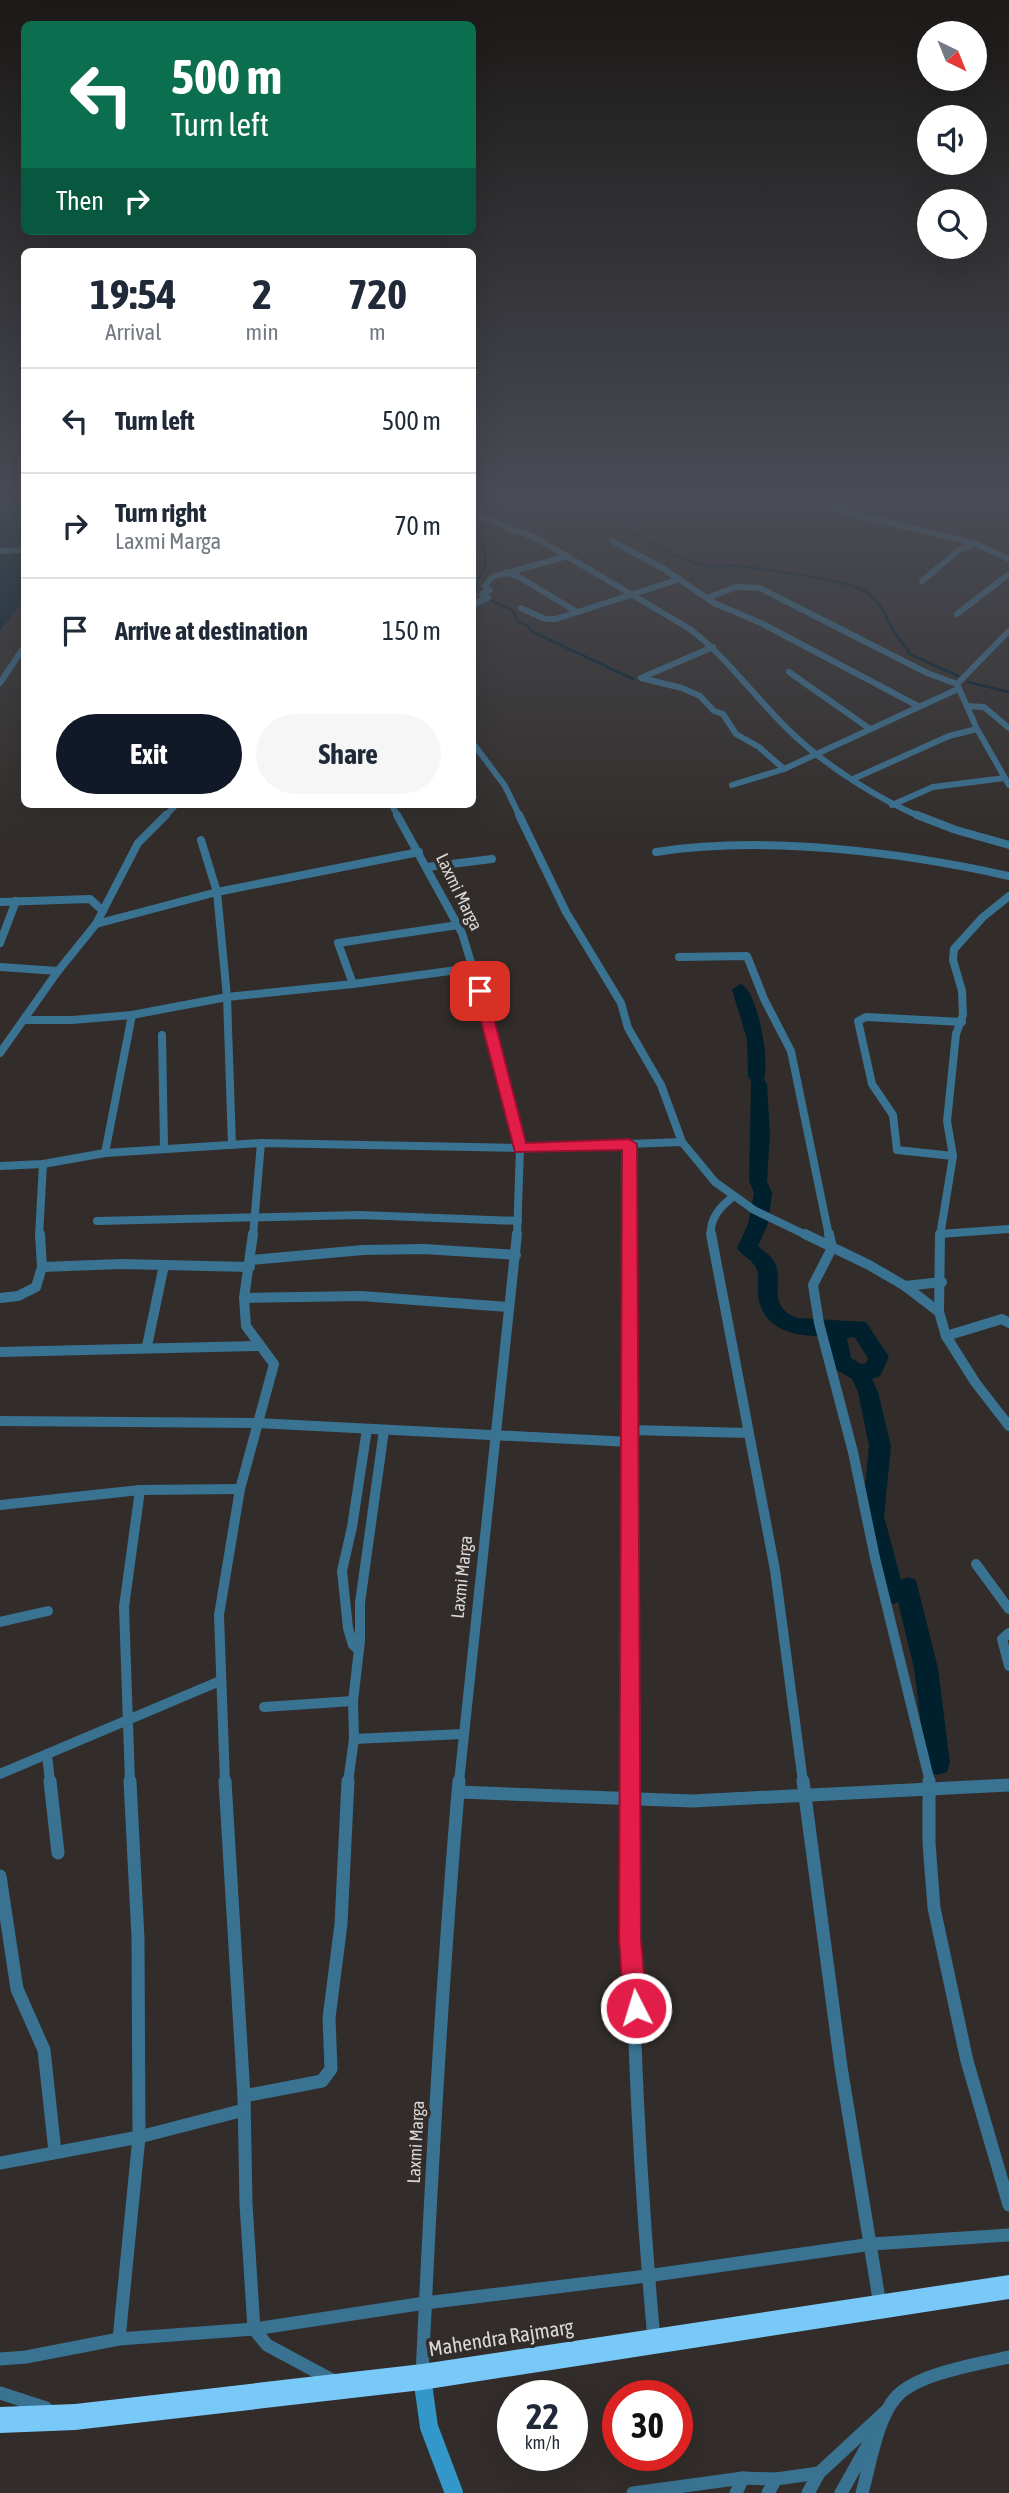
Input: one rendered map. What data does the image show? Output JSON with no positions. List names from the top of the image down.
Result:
{
  "streets": {
    "highway": ["Mahendra Rajmarg"],
    "street": ["Laxmi Marga"]
  },
  "crossings": [
    ["Laxmi Marga", "Mahendra Rajmarg"]
  ],
  "north": "bottom right",
  "page": {
    "turn": ["500 m", "Turn left"],
    "then": "Then",
    "eta": [
      "19:54",
      "Arrival",
      "2",
      "min",
      "720",
      "m"
    ],
    "list": [
      {
        "name": "Turn left",
        "value": "500 m"
      },
      {
        "name": "Turn right",
        "note": "Laxmi Marga",
        "value": "70 m"
      },
      {
        "name": "Arrive at destination",
        "value": "150 m"
      }
    ],
    "buttons": ["Exit", "Share"],
    "speed": "22 km/h",
    "limit": "30"
  }
}
